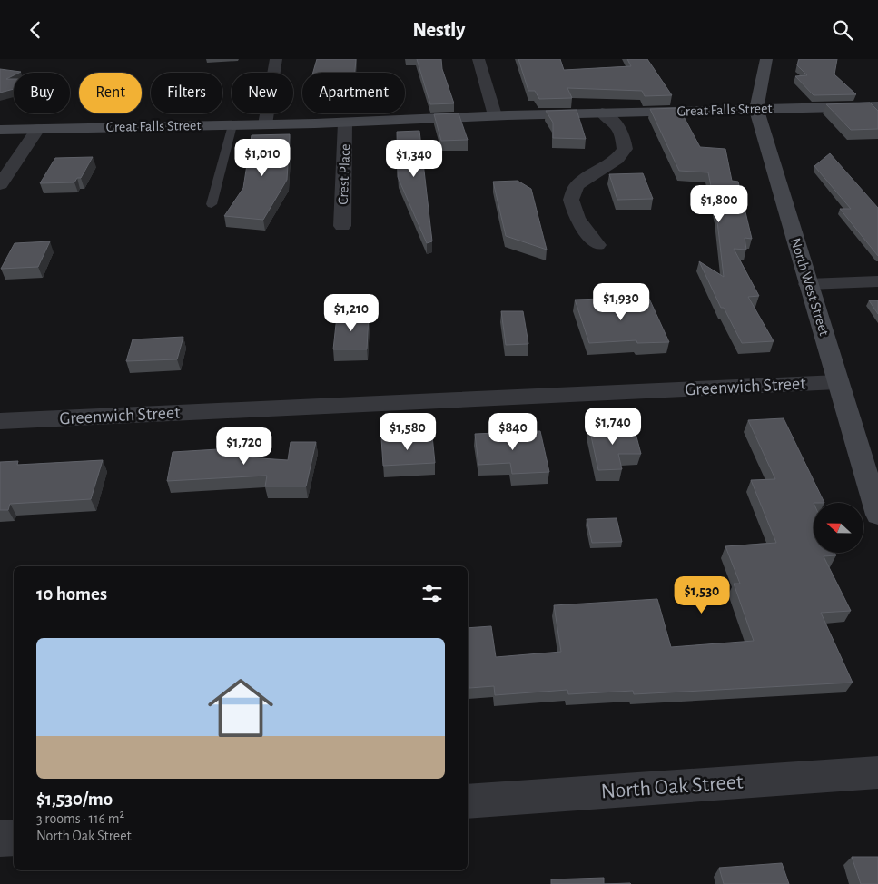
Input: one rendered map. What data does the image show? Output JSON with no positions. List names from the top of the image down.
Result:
{
  "streets": {
    "main road": ["Great Falls Street", "North West Street"],
    "street": ["Crest Place", "Greenwich Street", "North Oak Street"]
  },
  "crossings": [
    ["Great Falls Street", "Crest Place"],
    ["Great Falls Street", "North West Street"],
    ["North West Street", "Greenwich Street"]
  ],
  "north": "left",
  "page": {
    "header": "Nestly",
    "chip": [
      "Buy",
      "Rent",
      "Filters",
      "New",
      "Apartment"
    ],
    "price": [
      "$1,010",
      "$1,340",
      "$1,800",
      "$1,930",
      "$1,210",
      "$1,740",
      "$1,580",
      "$840",
      "$1,720",
      "$1,530"
    ],
    "heading": "10 homes",
    "list": [
      {
        "name": "$1,530/mo",
        "note": "3 rooms · 116 m² · North Oak Street"
      }
    ]
  }
}
